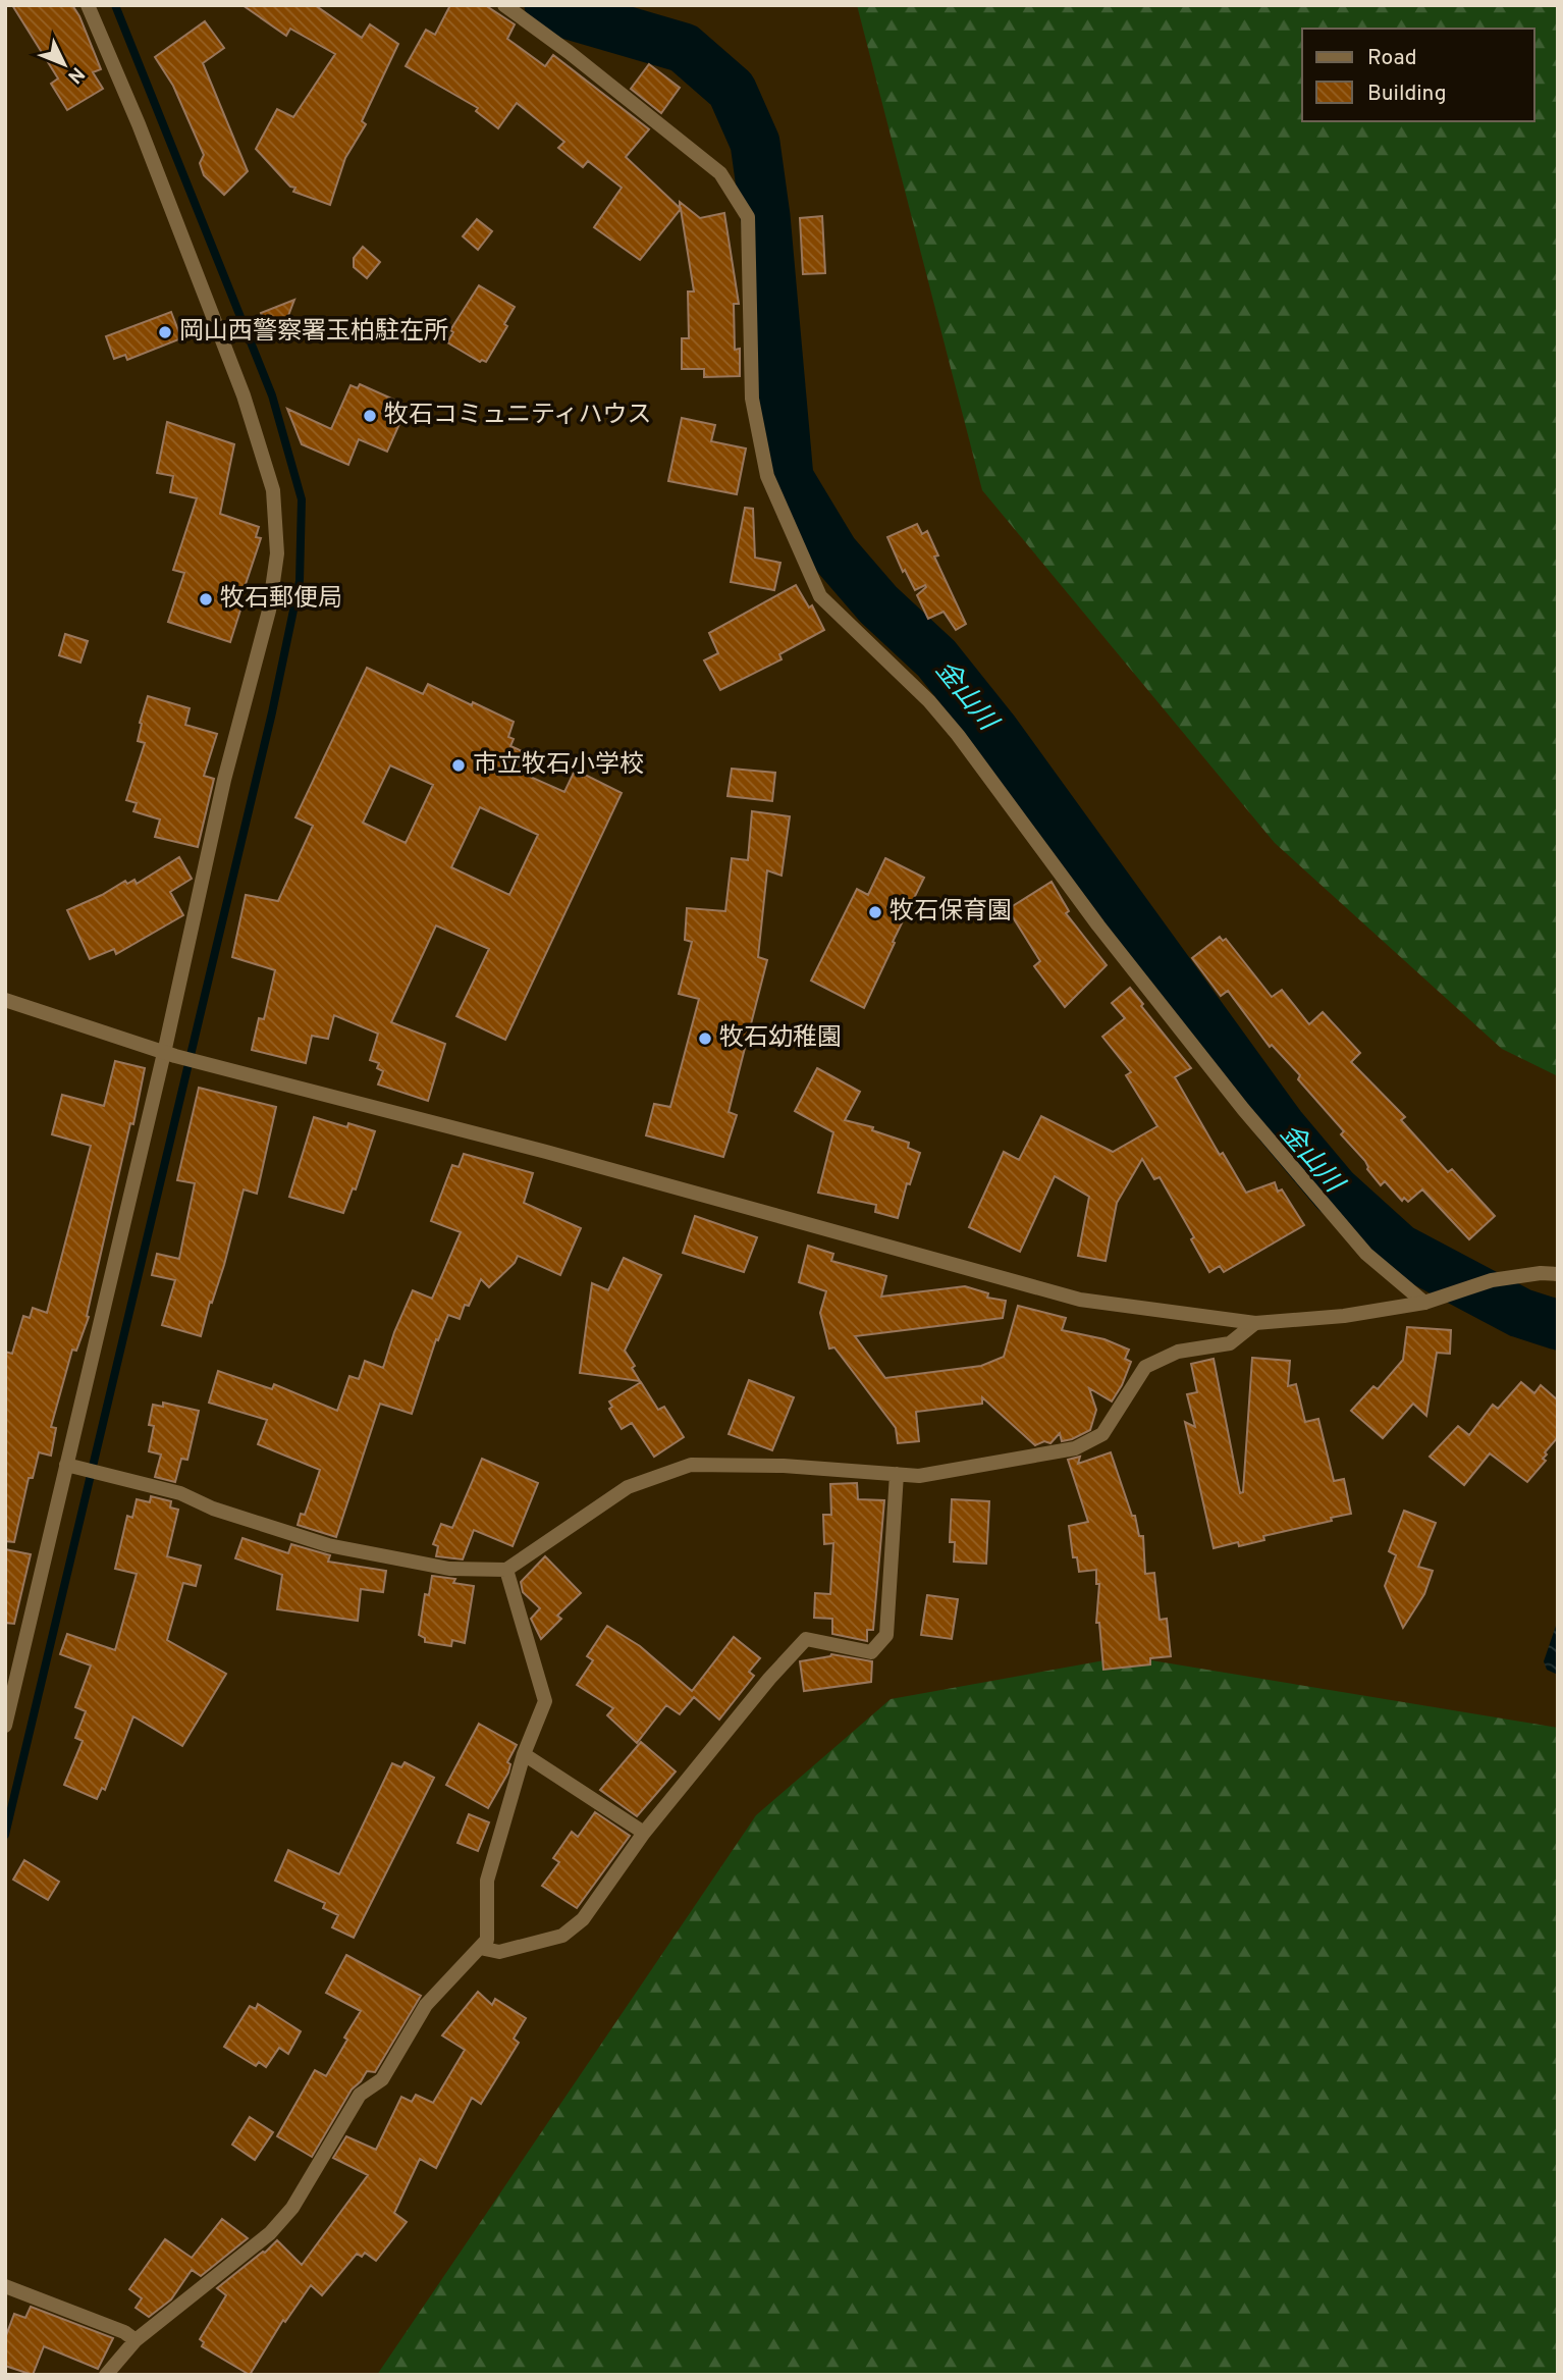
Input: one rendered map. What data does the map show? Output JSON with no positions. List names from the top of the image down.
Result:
{
  "water": ["金山川"],
  "places": [
    "岡山西警察署玉柏駐在所",
    "牧石コミュニティハウス",
    "牧石郵便局",
    "市立牧石小学校",
    "牧石保育園",
    "牧石幼稚園"
  ],
  "legend": ["Road", "Building"],
  "north": "bottom right"
}
